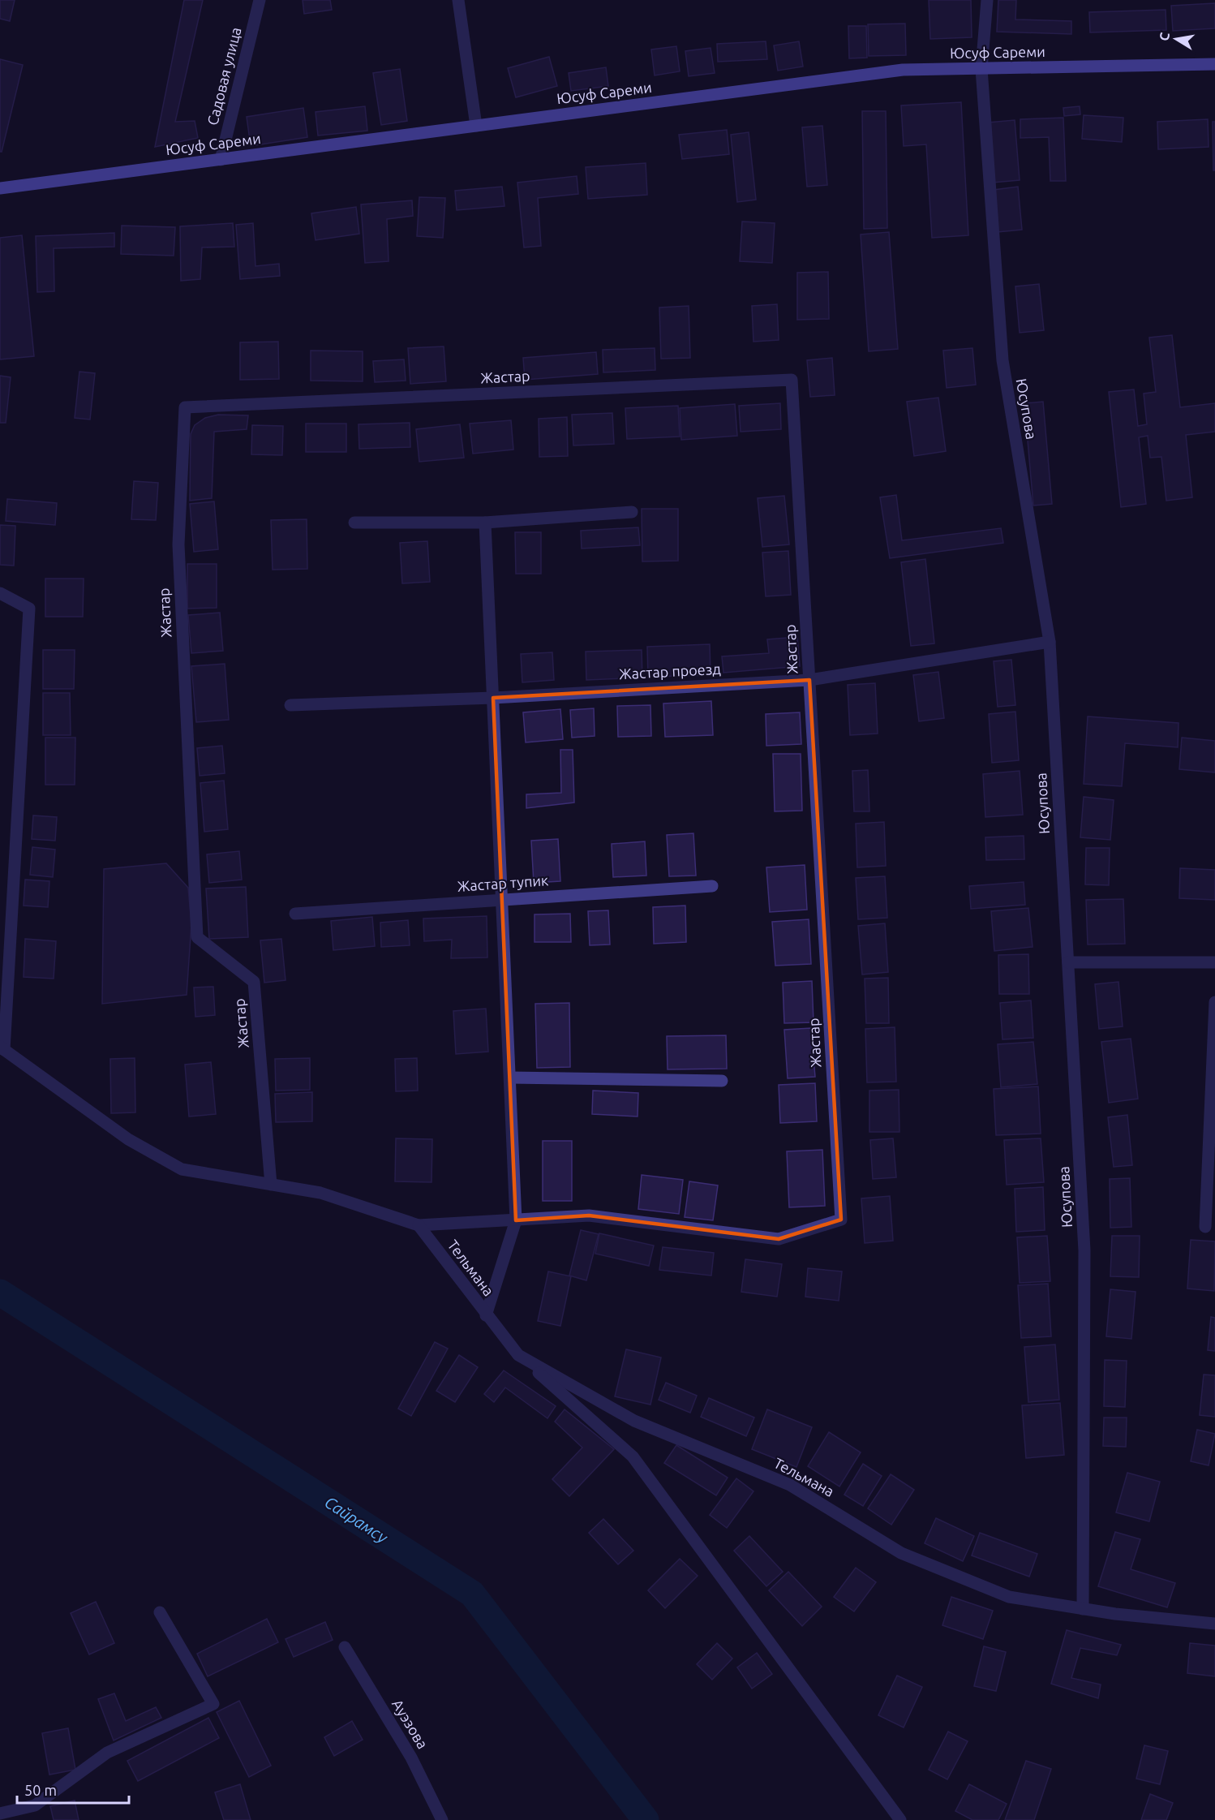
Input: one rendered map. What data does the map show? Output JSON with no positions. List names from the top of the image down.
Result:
{
  "streets": {
    "main road": ["Юсуф Сареми"],
    "street": [
      "Садовая улица",
      "Жастар",
      "Юсупова",
      "Жастар проезд",
      "Жастар тупик",
      "Тельмана",
      "Ауэзова"
    ]
  },
  "crossings": [
    ["Юсуф Сареми", "Садовая улица"],
    ["Юсуф Сареми", "Юсупова"],
    ["Жастар", "Жастар проезд"],
    ["Юсупова", "Жастар проезд"],
    ["Юсупова", "Тельмана"]
  ],
  "water": ["Сайрамсу"],
  "scale_bar": "50 m",
  "north": "left"
}
